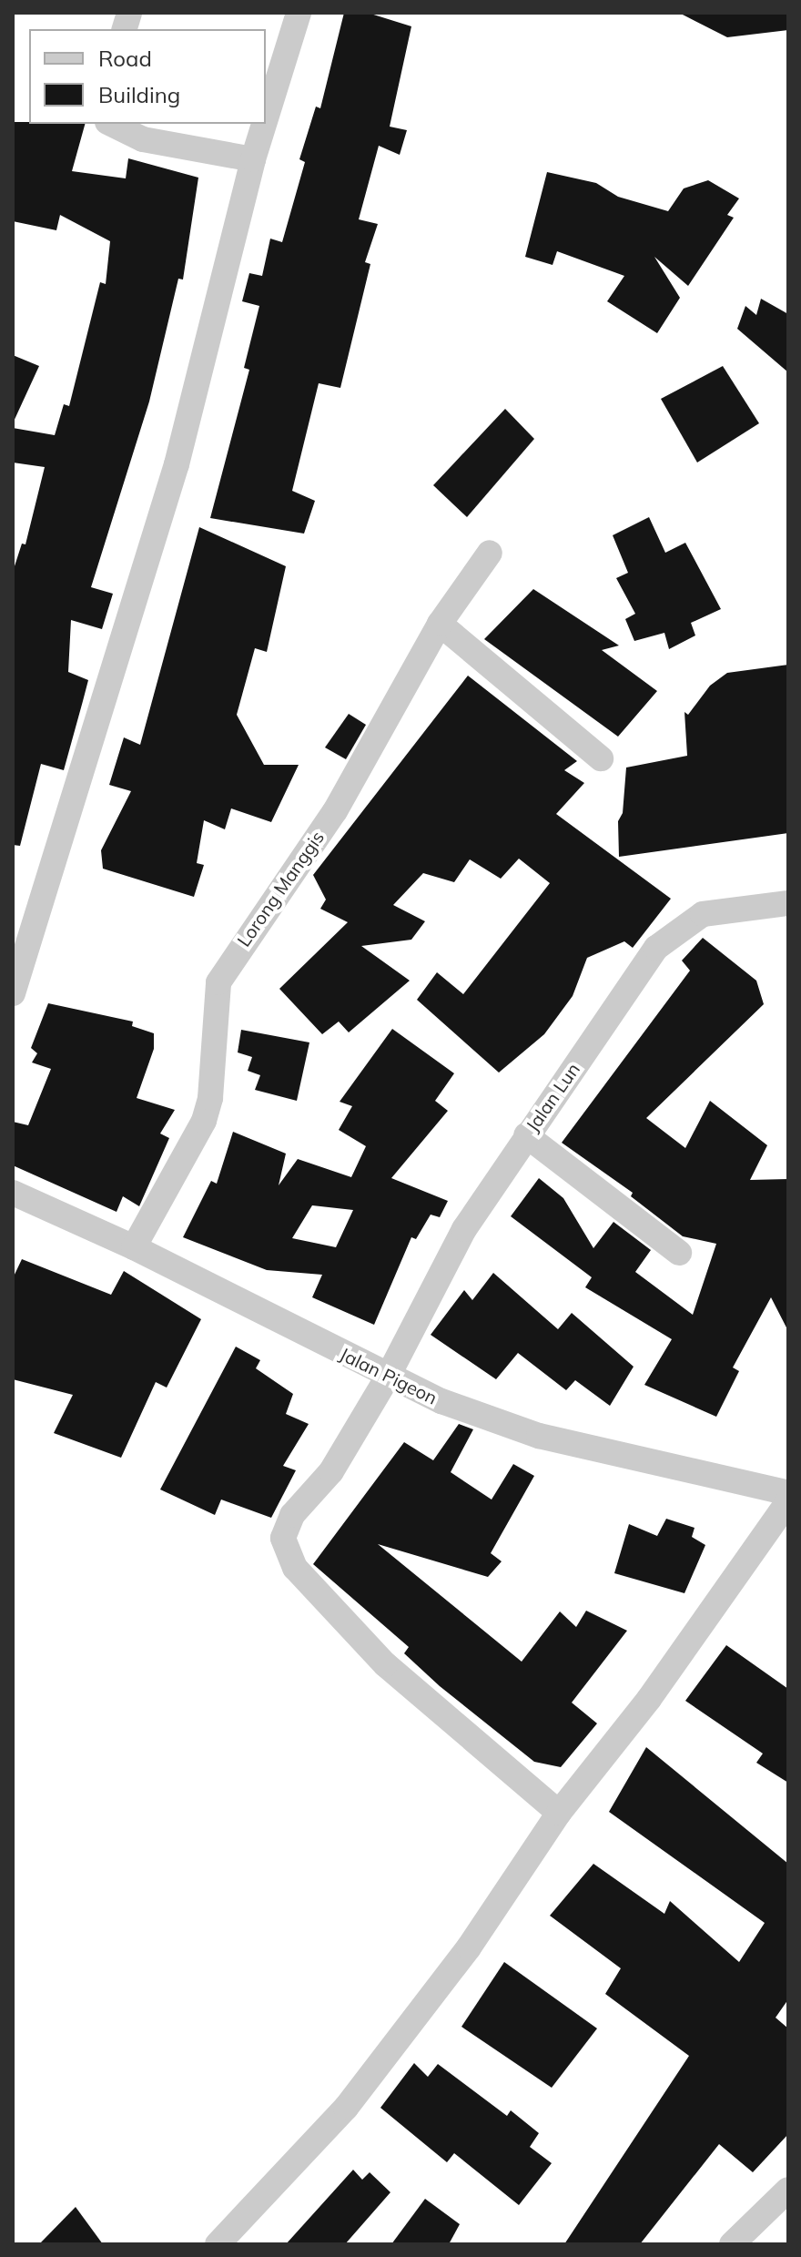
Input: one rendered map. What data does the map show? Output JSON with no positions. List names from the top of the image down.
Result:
{
  "streets": {
    "street": ["Lorong Manggis", "Jalan Lun", "Jalan Pigeon"]
  },
  "crossings": [
    ["Lorong Manggis", "Jalan Pigeon"],
    ["Jalan Lun", "Jalan Pigeon"]
  ],
  "legend": ["Road", "Building"]
}
